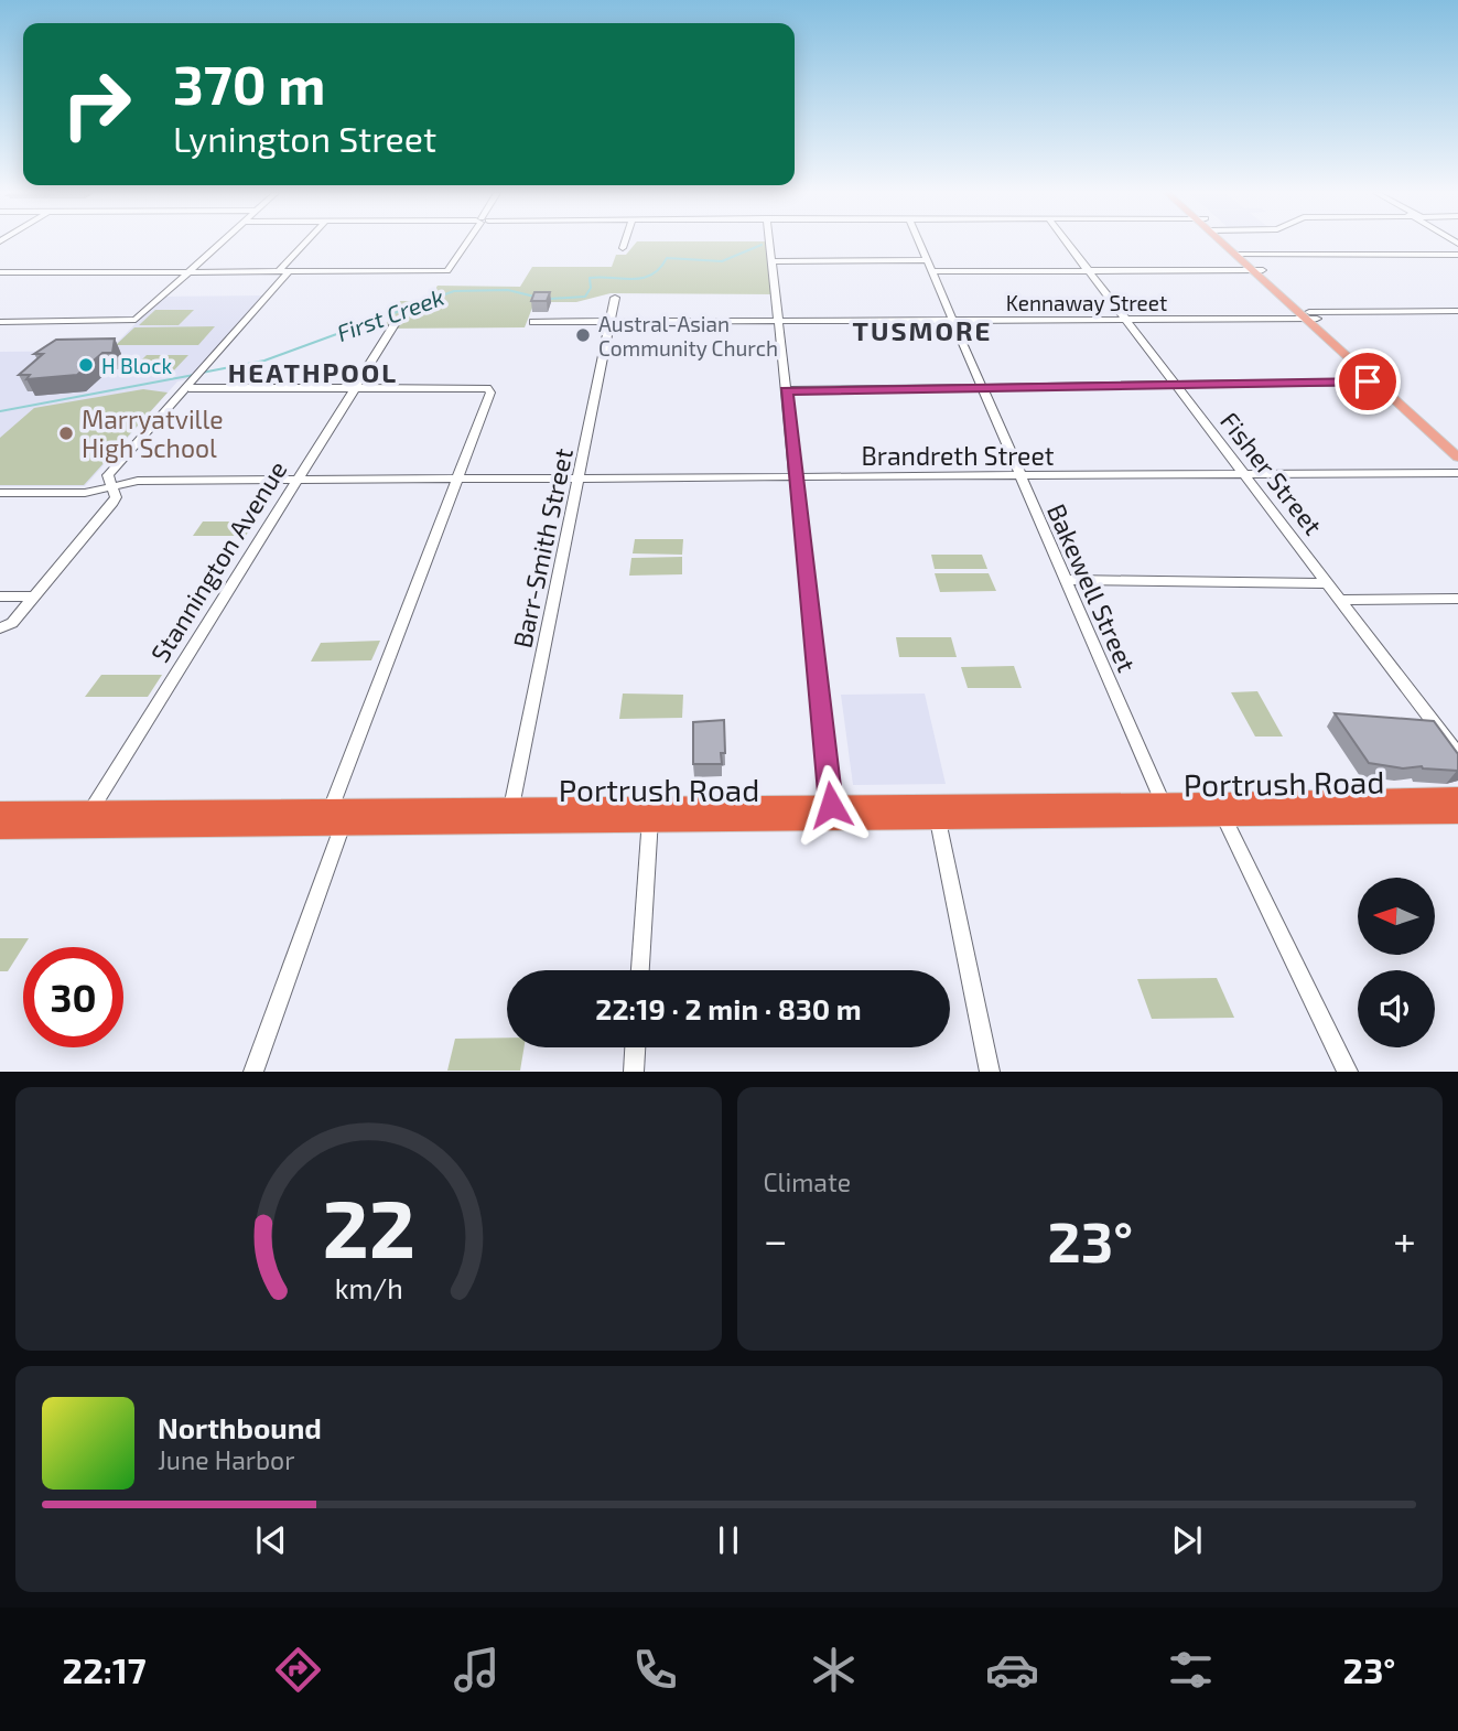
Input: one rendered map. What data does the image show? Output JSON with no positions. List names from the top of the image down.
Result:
{
  "streets": {
    "highway": ["Portrush Road"],
    "street": [
      "Kennaway Street",
      "Brandreth Street",
      "Fisher Street",
      "Barr-Smith Street",
      "Stannington Avenue",
      "Bakewell Street"
    ]
  },
  "crossings": [
    ["Kennaway Street", "Fisher Street"],
    ["Kennaway Street", "Barr-Smith Street"],
    ["Kennaway Street", "Bakewell Street"],
    ["Brandreth Street", "Fisher Street"],
    ["Brandreth Street", "Barr-Smith Street"],
    ["Brandreth Street", "Stannington Avenue"],
    ["Brandreth Street", "Bakewell Street"],
    ["Barr-Smith Street", "Portrush Road"],
    ["Stannington Avenue", "Portrush Road"],
    ["Bakewell Street", "Portrush Road"]
  ],
  "districts": ["TUSMORE", "HEATHPOOL"],
  "water": ["First Creek"],
  "places": ["Austral-Asian Community Church", "H Block", "Marryatville High School"],
  "north": "left",
  "page": {
    "turn": ["370 m", "Lynington Street"],
    "limit": "30",
    "trip": "22:19 · 2 min · 830 m",
    "tile": "Climate",
    "heat": ["−", "23°", "+"],
    "song": ["Northbound", "June Harbor"],
    "tabs": ["22:17", "23°"],
    "gauge": ["22", "km/h"]
  }
}
